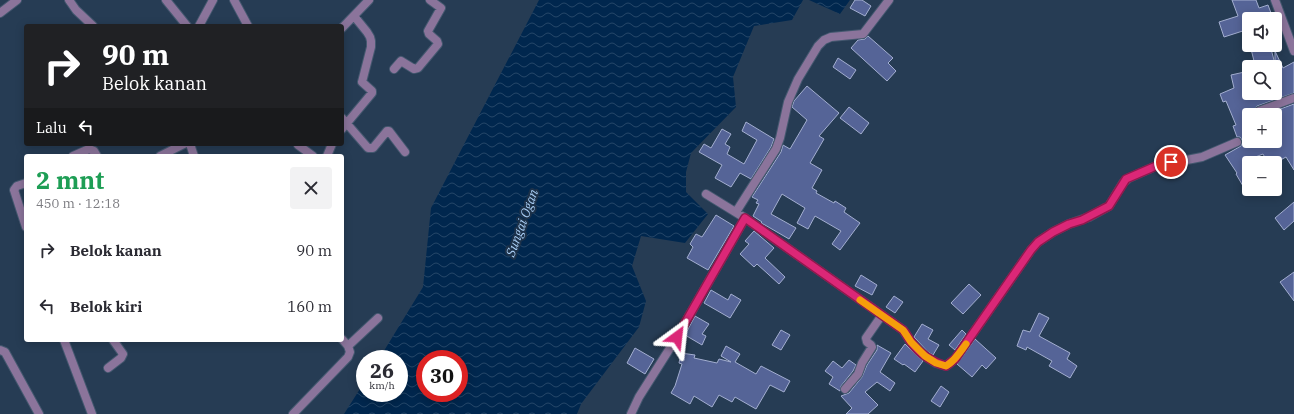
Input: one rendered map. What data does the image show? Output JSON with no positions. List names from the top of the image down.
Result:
{
  "water": ["Sungai Ogan"],
  "page": {
    "map_buttons": ["+", "−"],
    "turn": ["90 m", "Belok kanan"],
    "then": "Lalu",
    "heading": ["2 mnt", "450 m · 12:18"],
    "list": [
      {
        "name": "Belok kanan",
        "value": "90 m"
      },
      {
        "name": "Belok kiri",
        "value": "160 m"
      }
    ],
    "speed": "26 km/h",
    "limit": "30"
  }
}
